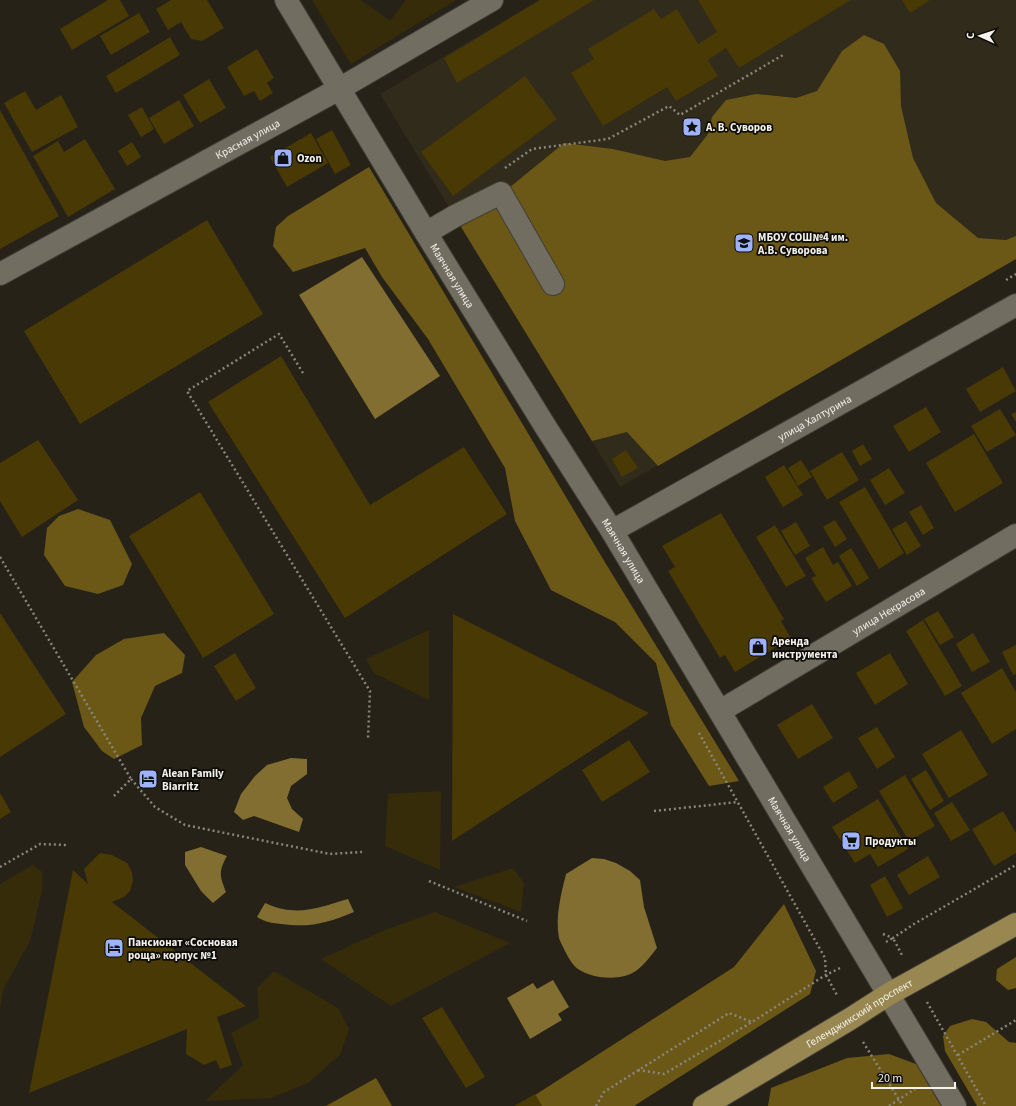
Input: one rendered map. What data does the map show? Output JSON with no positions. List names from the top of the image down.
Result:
{
  "streets": {
    "main road": ["Геленджикский проспект"],
    "street": [
      "Красная улица",
      "Маячная улица",
      "улица Халтурина",
      "улица Некрасова"
    ]
  },
  "crossings": [
    ["Красная улица", "Маячная улица"],
    ["Маячная улица", "улица Халтурина"],
    ["Маячная улица", "улица Некрасова"],
    ["Маячная улица", "Геленджикский проспект"]
  ],
  "places": {
    "place": ["А. В. Суворов"],
    "shop": ["Ozon", "Аренда инструмента"],
    "school or university": ["МБОУ СОШ№4 им. А.В. Суворова"],
    "hotel": ["Alean Family Biarritz", "Пансионат «Сосновая роща» корпус №1"],
    "supermarket": ["Продукты"]
  },
  "scale_bar": "20 m",
  "north": "left"
}
